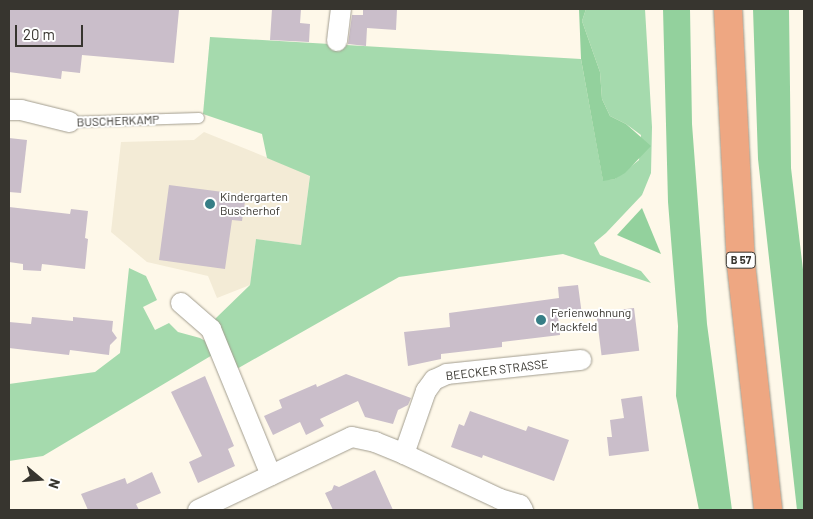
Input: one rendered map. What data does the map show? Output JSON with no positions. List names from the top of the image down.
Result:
{
  "streets": {
    "main road": ["B 57"],
    "street": ["BUSCHERKAMP", "BEECKER STRASSE"]
  },
  "places": ["Kindergarten Buscherhof", "Ferienwohnung Mackfeld"],
  "scale_bar": "20 m",
  "north": "right"
}
